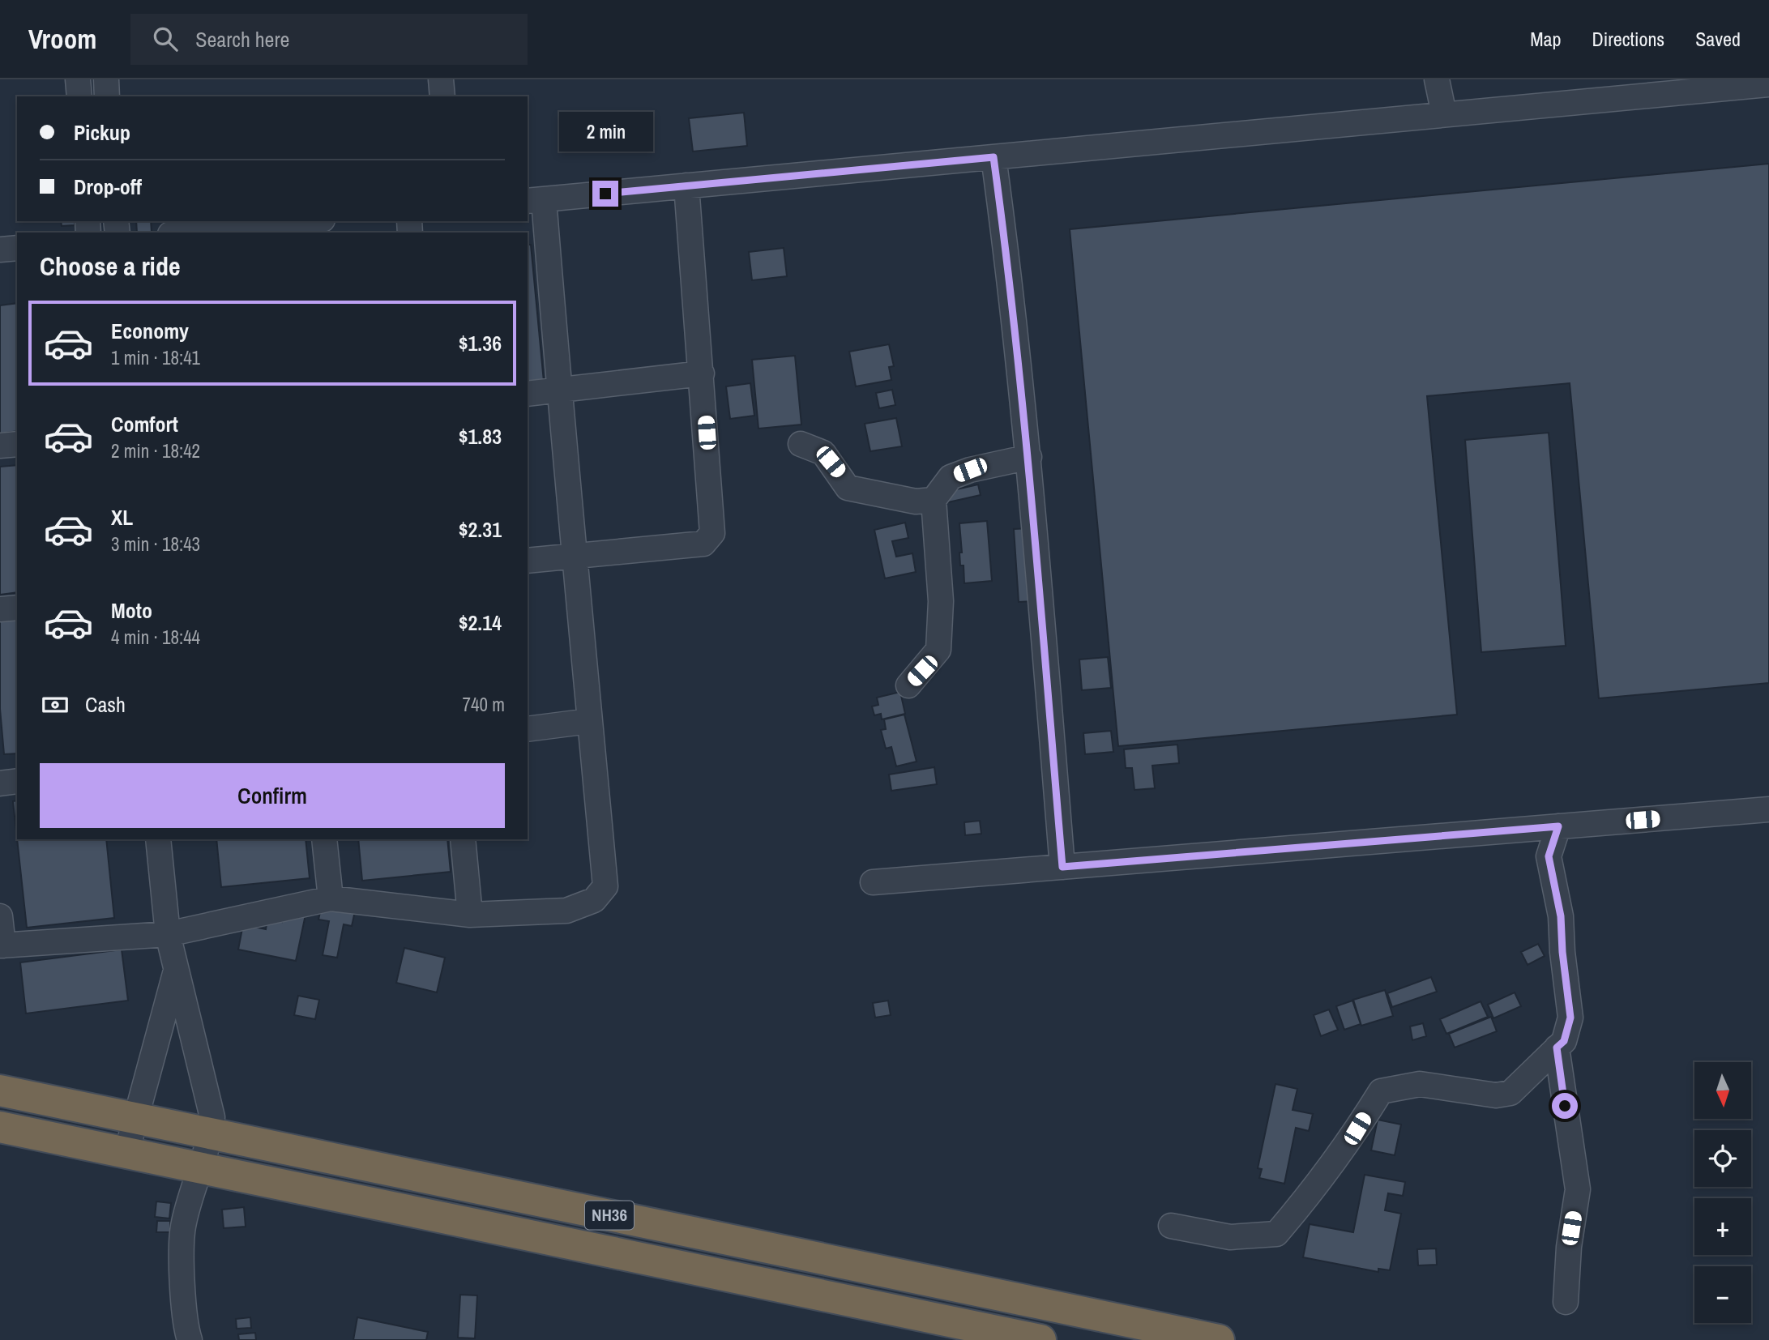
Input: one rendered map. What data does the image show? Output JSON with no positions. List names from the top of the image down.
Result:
{
  "streets": {
    "highway": ["NH36"]
  },
  "north": "bottom",
  "page": {
    "header": "Vroom",
    "search": "Search here",
    "nav": ["Map", "Directions", "Saved"],
    "banner": ["Pickup", "Drop-off"],
    "bubble": "2 min",
    "heading": "Choose a ride",
    "list": [
      {
        "name": "Economy",
        "note": "1 min · 18:41",
        "value": "$1.36"
      },
      {
        "name": "Comfort",
        "note": "2 min · 18:42",
        "value": "$1.83"
      },
      {
        "name": "XL",
        "note": "3 min · 18:43",
        "value": "$2.31"
      },
      {
        "name": "Moto",
        "note": "4 min · 18:44",
        "value": "$2.14"
      }
    ],
    "pay": ["Cash", "740 m"],
    "buttons": "Confirm",
    "map_buttons": ["+", "−"]
  }
}
